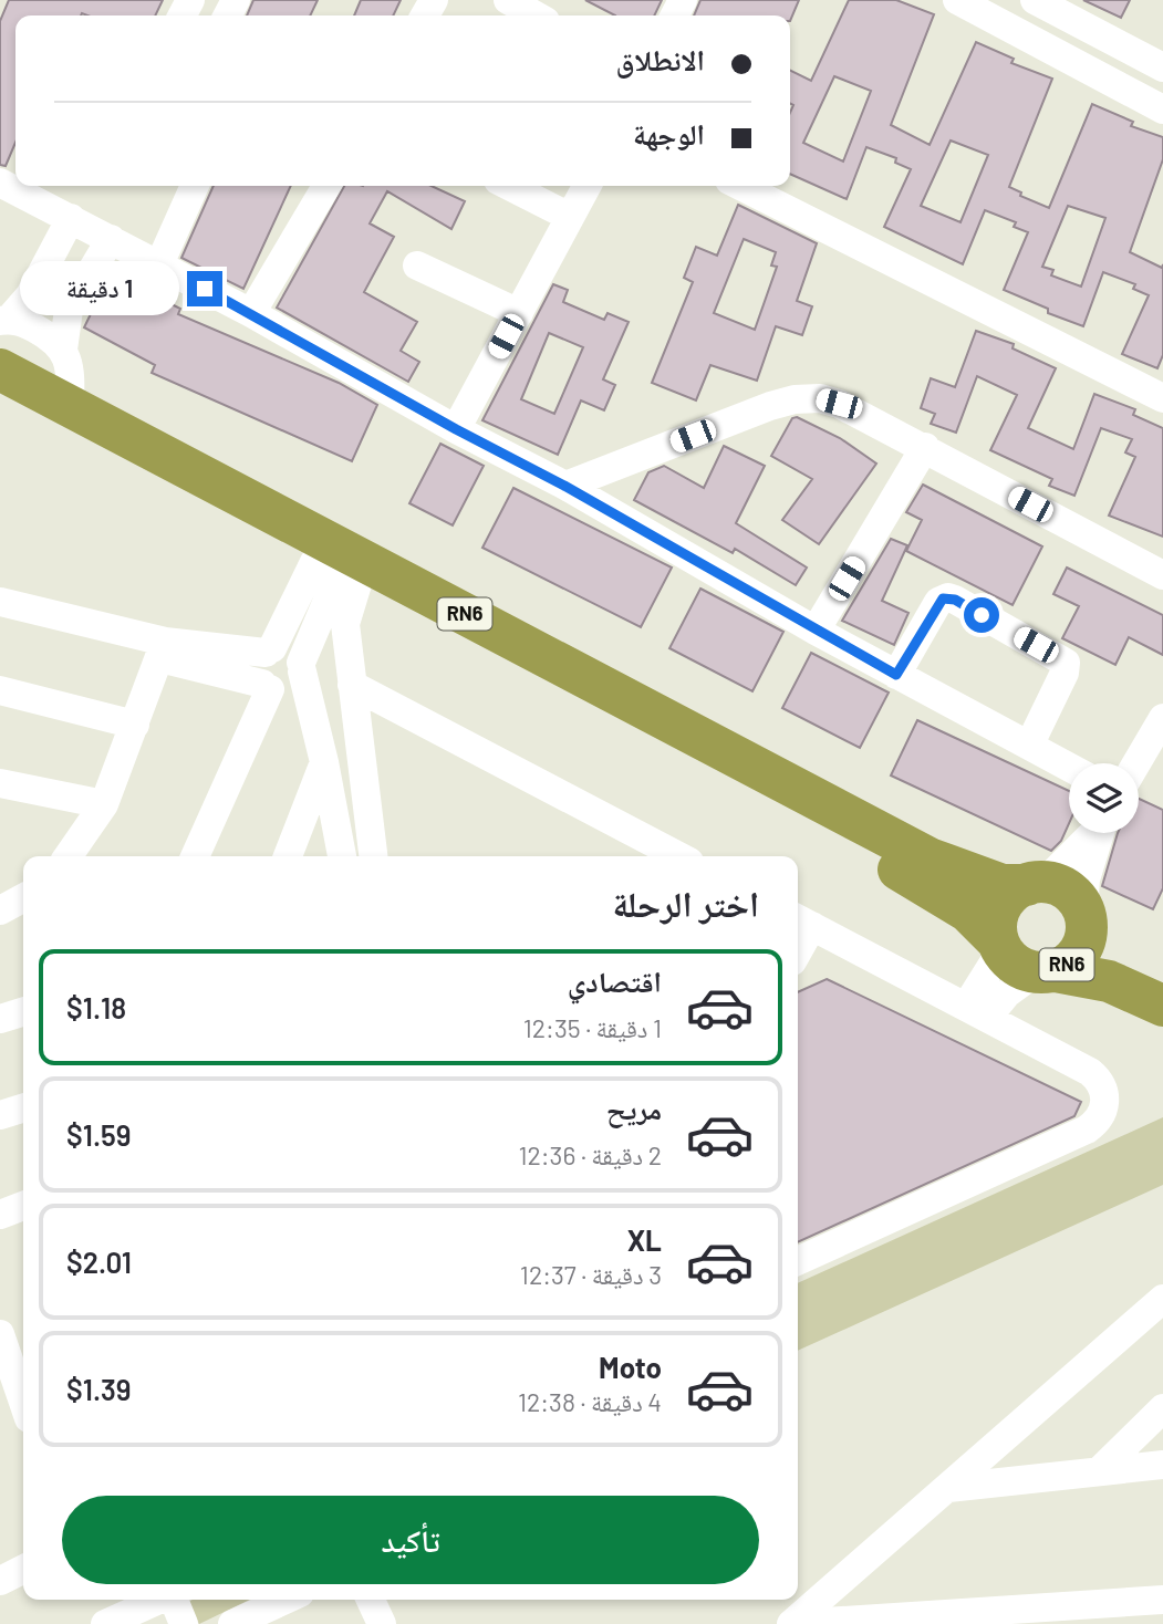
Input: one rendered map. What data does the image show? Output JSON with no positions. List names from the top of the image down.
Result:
{
  "streets": {
    "highway": ["RN6"]
  },
  "page": {
    "banner": ["الانطلاق", "الوجهة"],
    "bubble": "1 دقيقة",
    "heading": "اختر الرحلة",
    "list": [
      {
        "name": "اقتصادي",
        "note": "1 دقيقة · 12:35",
        "value": "$1.18"
      },
      {
        "name": "مريح",
        "note": "2 دقيقة · 12:36",
        "value": "$1.59"
      },
      {
        "name": "XL",
        "note": "3 دقيقة · 12:37",
        "value": "$2.01"
      },
      {
        "name": "Moto",
        "note": "4 دقيقة · 12:38",
        "value": "$1.39"
      }
    ],
    "buttons": "تأكيد"
  }
}
